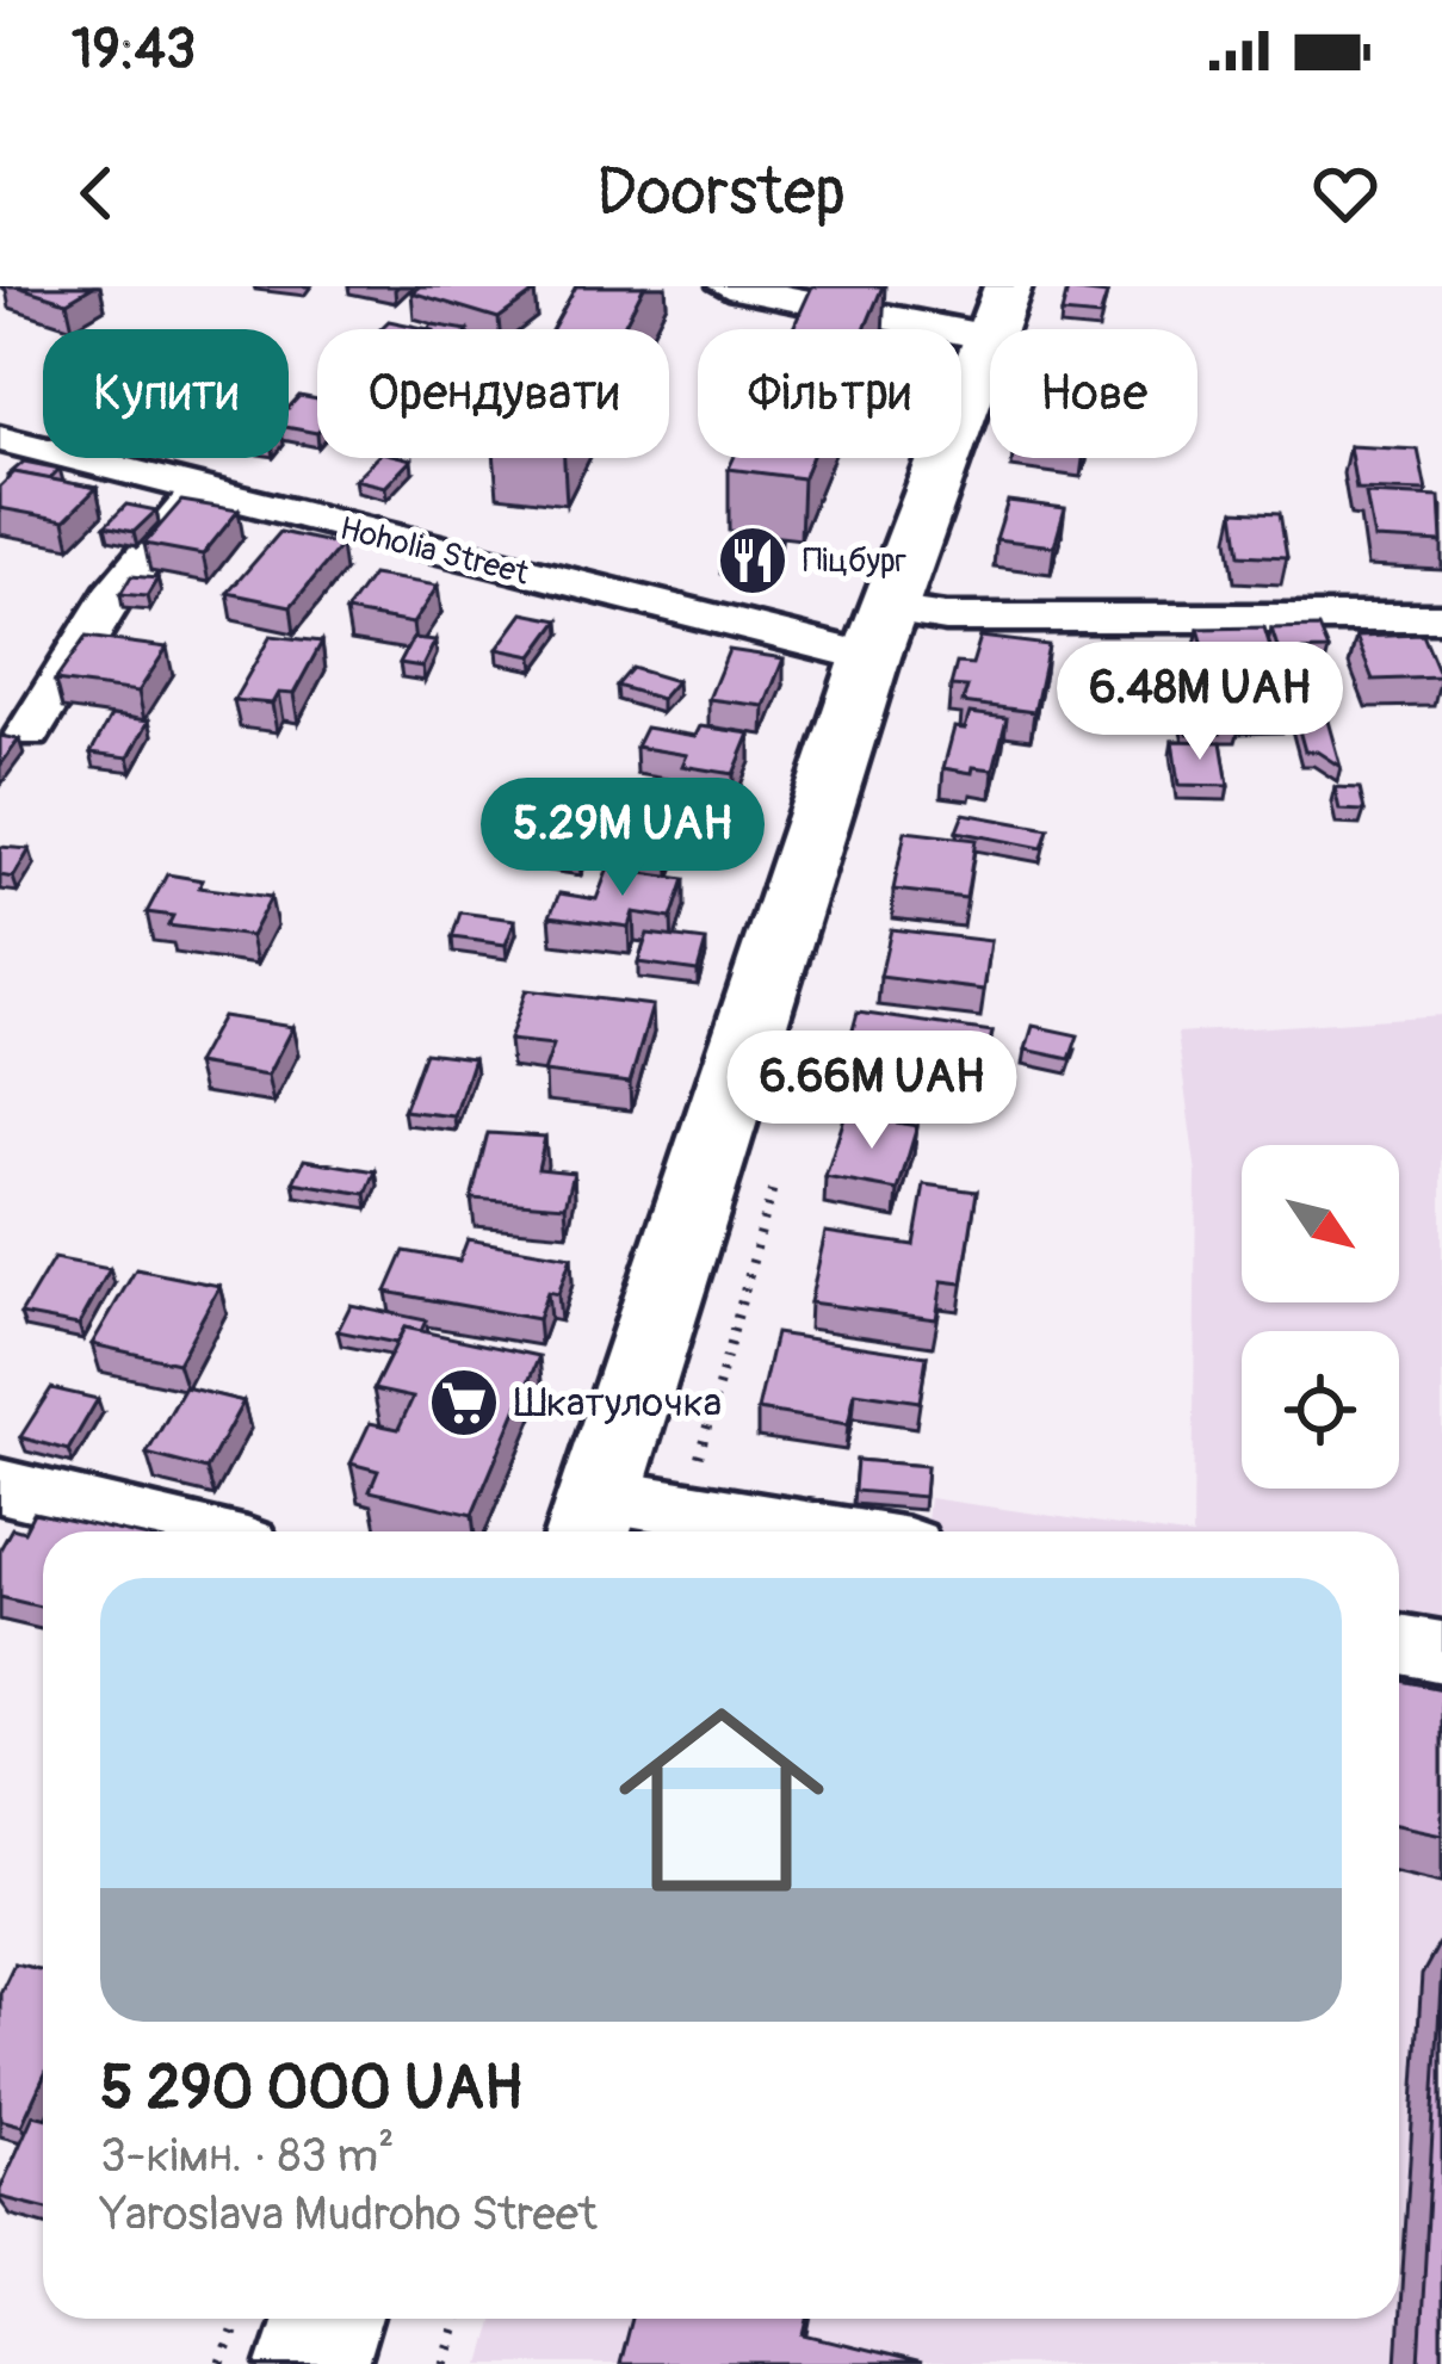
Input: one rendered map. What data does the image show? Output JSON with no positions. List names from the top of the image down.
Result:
{
  "streets": {
    "street": ["Hoholia Street"]
  },
  "places": {
    "restaurant": ["Піцбург"],
    "supermarket": ["Шкатулочка"]
  },
  "north": "bottom right",
  "page": {
    "status": "19:43",
    "header": "Doorstep",
    "chip": [
      "Купити",
      "Орендувати",
      "Фільтри",
      "Нове"
    ],
    "price": ["6.48M UAH", "5.29M UAH", "6.66M UAH"],
    "list": [
      {
        "name": "5 290 000 UAH",
        "note": "3-кімн. · 83 m² · Yaroslava Mudroho Street"
      }
    ]
  }
}
